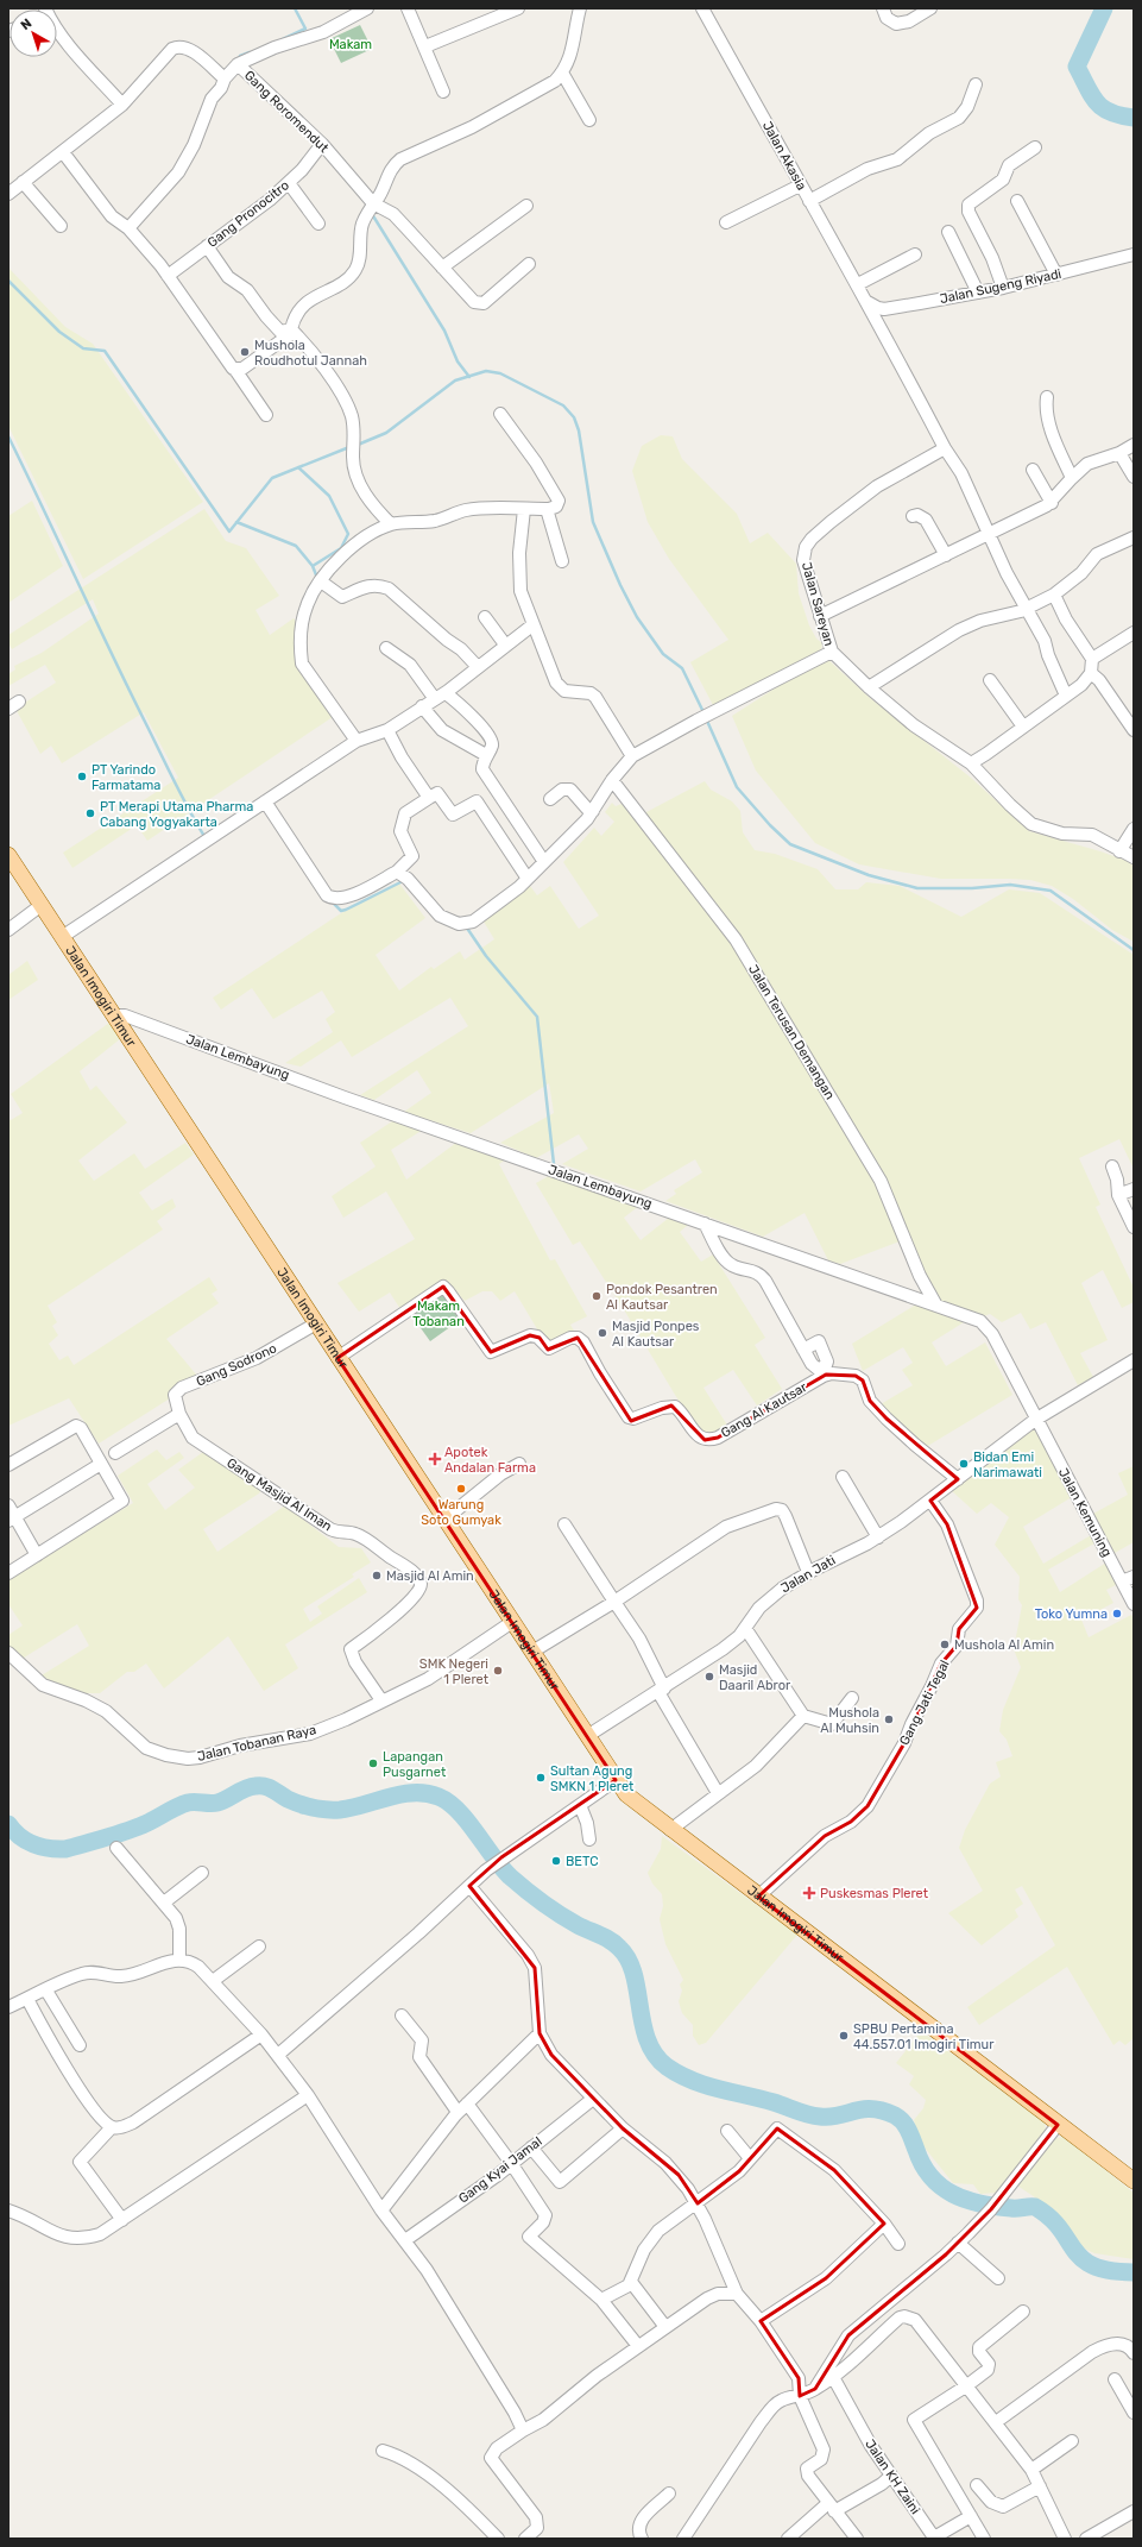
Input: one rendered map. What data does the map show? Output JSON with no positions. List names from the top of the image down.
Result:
{
  "streets": {
    "main road": ["Jalan Imogiri Timur"],
    "street": [
      "Gang Roromendut",
      "Jalan Akasia",
      "Gang Pronocitro",
      "Jalan Sugeng Riyadi",
      "Jalan Sareyan",
      "Jalan Terusan Demangan",
      "Jalan Lembayung",
      "Gang Sodrono",
      "Gang Al Kautsar",
      "Gang Masjid Al Iman",
      "Jalan Kemuning",
      "Jalan Jati",
      "Gang Jati Tegal",
      "Jalan Tobanan Raya",
      "Gang Kyai Jamal",
      "Jalan KH Zaini"
    ]
  },
  "crossings": [
    ["Gang Roromendut", "Gang Pronocitro"],
    ["Jalan Akasia", "Jalan Sugeng Riyadi"],
    ["Jalan Imogiri Timur", "Jalan Lembayung"],
    ["Jalan Imogiri Timur", "Gang Sodrono"],
    ["Jalan Imogiri Timur", "Gang Al Kautsar"],
    ["Jalan Imogiri Timur", "Jalan Jati"],
    ["Jalan Imogiri Timur", "Gang Jati Tegal"],
    ["Jalan Imogiri Timur", "Jalan Tobanan Raya"],
    ["Jalan Terusan Demangan", "Jalan Lembayung"],
    ["Jalan Lembayung", "Jalan Kemuning"],
    ["Jalan Lembayung", "Jalan Jati"],
    ["Gang Sodrono", "Gang Masjid Al Iman"],
    ["Gang Al Kautsar", "Jalan Jati"],
    ["Gang Masjid Al Iman", "Jalan Tobanan Raya"],
    ["Jalan Kemuning", "Jalan Jati"],
    ["Jalan Jati", "Gang Jati Tegal"]
  ],
  "parks": ["Makam", "Makam Tobanan"],
  "places": {
    "other": [
      "Mushola Roudhotul Jannah",
      "PT Yarindo Farmatama",
      "PT Merapi Utama Pharma Cabang Yogyakarta",
      "Pondok Pesantren Al Kautsar",
      "Masjid Ponpes Al Kautsar",
      "Bidan Emi Narimawati",
      "Warung Soto Gumyak",
      "Masjid Al Amin",
      "Toko Yumna",
      "Mushola Al Amin",
      "SMK Negeri 1 Pleret",
      "Masjid Daaril Abror",
      "Mushola Al Muhsin",
      "Lapangan Pusgarnet",
      "Sultan Agung SMKN 1 Pleret",
      "BETC",
      "SPBU Pertamina 44.557.01 Imogiri Timur"
    ],
    "health": ["Apotek Andalan Farma", "Puskesmas Pleret"]
  },
  "north": "top left"
}
